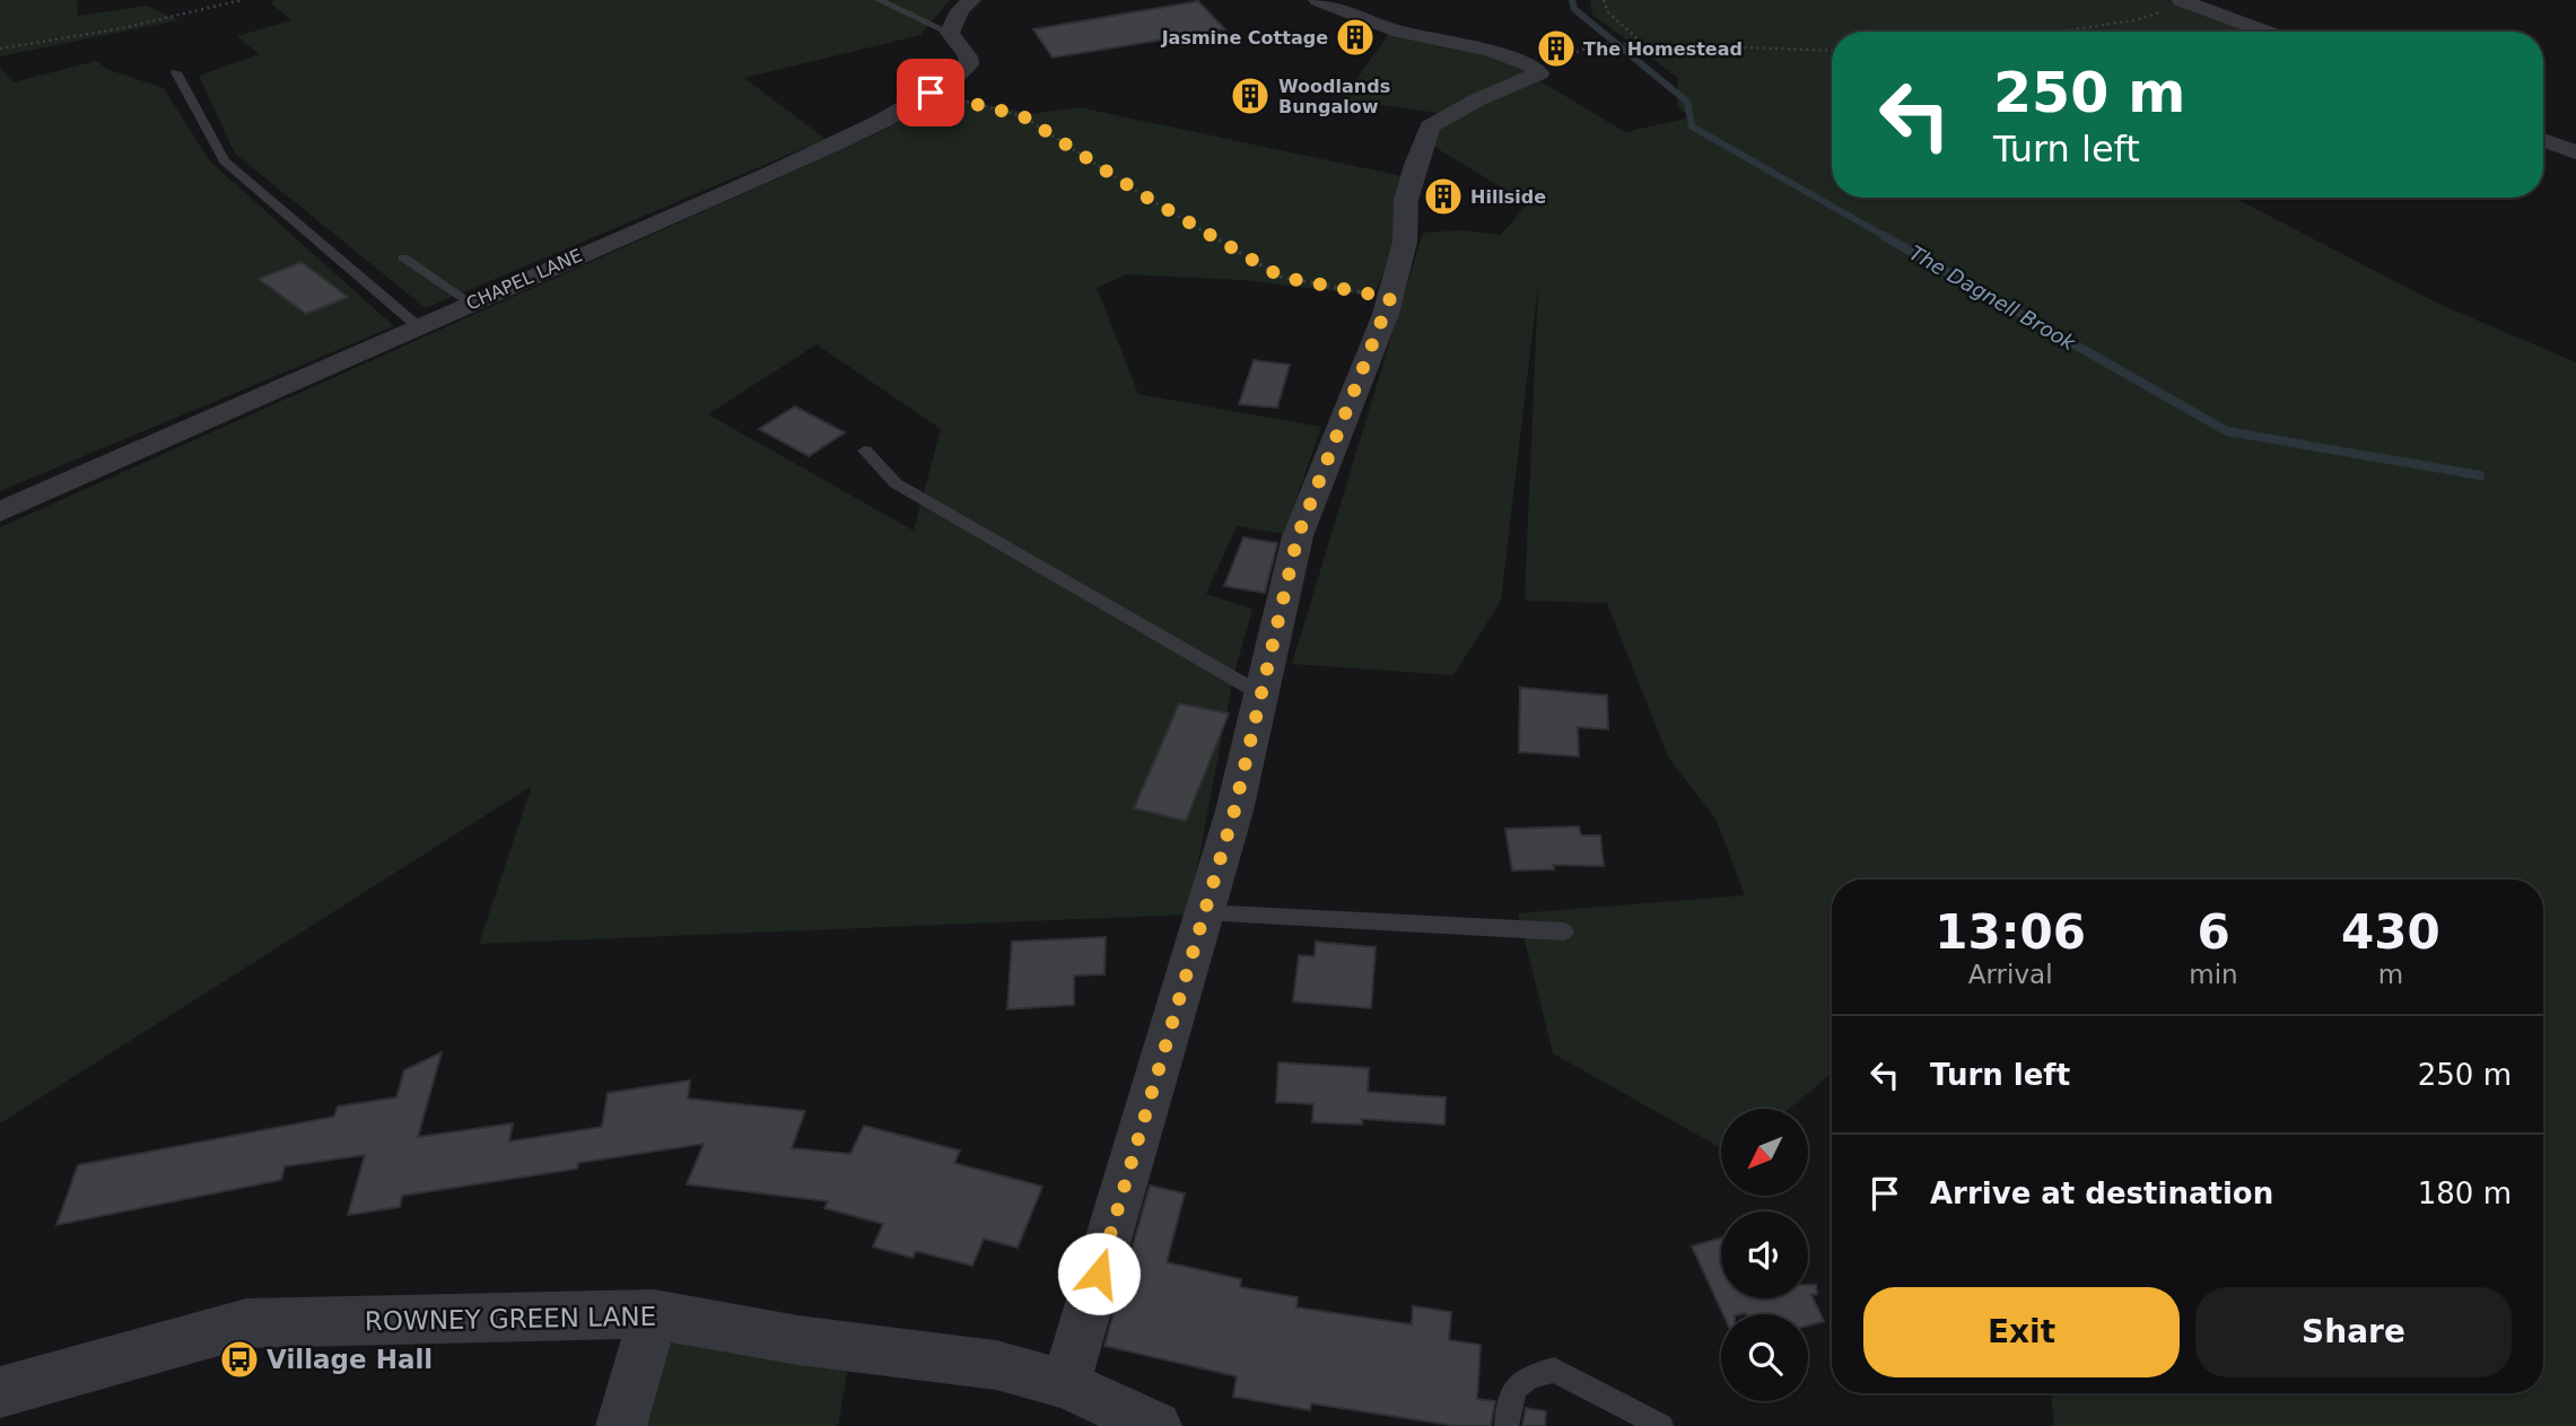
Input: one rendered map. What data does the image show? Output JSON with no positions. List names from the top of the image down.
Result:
{
  "streets": {
    "street": ["CHAPEL LANE", "ROWNEY GREEN LANE"]
  },
  "water": ["The Dagnell Brook"],
  "places": {
    "building": [
      "Jasmine Cottage",
      "The Homestead",
      "Woodlands Bungalow",
      "Hillside"
    ],
    "bus stop": ["Village Hall"]
  },
  "north": "bottom left",
  "page": {
    "turn": ["250 m", "Turn left"],
    "eta": [
      "13:06",
      "Arrival",
      "6",
      "min",
      "430",
      "m"
    ],
    "list": [
      {
        "name": "Turn left",
        "value": "250 m"
      },
      {
        "name": "Arrive at destination",
        "value": "180 m"
      }
    ],
    "buttons": ["Exit", "Share"]
  }
}
